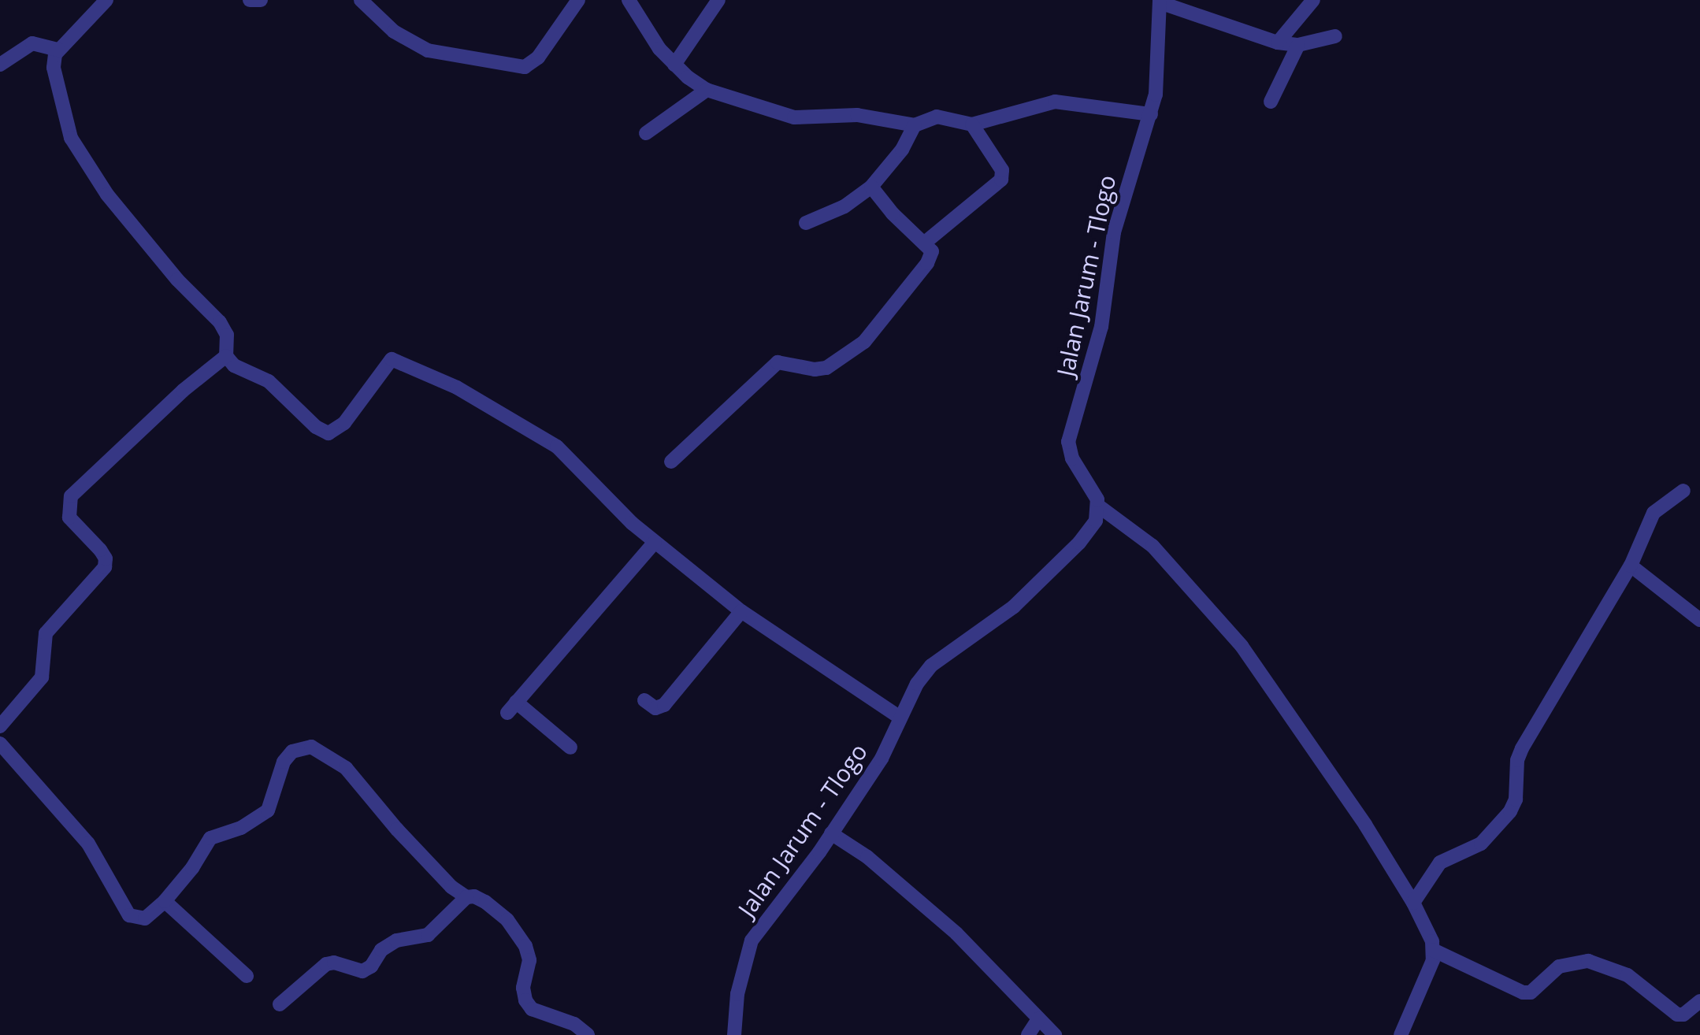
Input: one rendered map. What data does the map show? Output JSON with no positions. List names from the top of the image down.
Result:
{
  "streets": {
    "street": ["Jalan Jarum - Tlogo"]
  }
}
